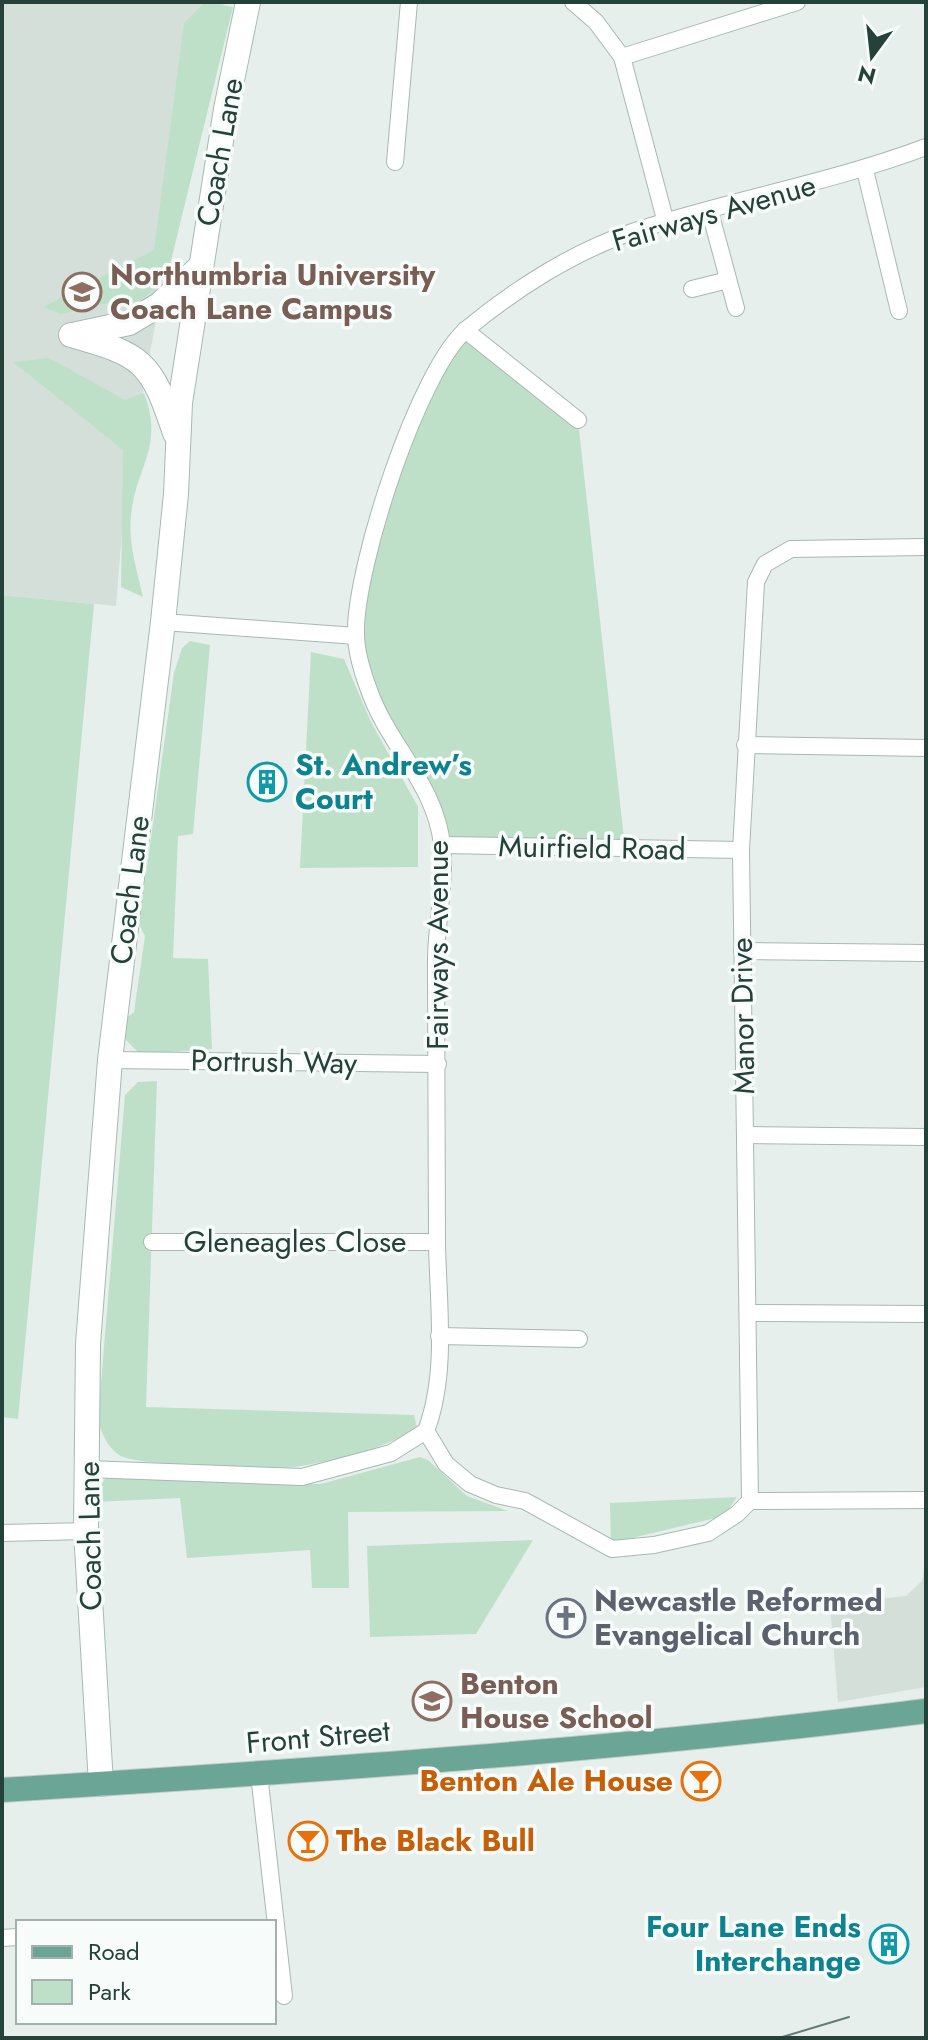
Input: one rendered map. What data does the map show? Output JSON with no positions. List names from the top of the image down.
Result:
{
  "streets": {
    "main road": ["Front Street"],
    "street": [
      "Coach Lane",
      "Fairways Avenue",
      "Muirfield Road",
      "Manor Drive",
      "Portrush Way",
      "Gleneagles Close"
    ]
  },
  "crossings": [
    ["Coach Lane", "Portrush Way"],
    ["Coach Lane", "Front Street"],
    ["Fairways Avenue", "Muirfield Road"],
    ["Fairways Avenue", "Portrush Way"],
    ["Fairways Avenue", "Gleneagles Close"],
    ["Muirfield Road", "Manor Drive"]
  ],
  "places": {
    "school or university": ["Northumbria University Coach Lane Campus", "Benton House School"],
    "building": ["St. Andrew’s Court", "Four Lane Ends Interchange"],
    "church": ["Newcastle Reformed Evangelical Church"],
    "bar": ["Benton Ale House", "The Black Bull"]
  },
  "legend": ["Road", "Park"],
  "north": "bottom"
}
